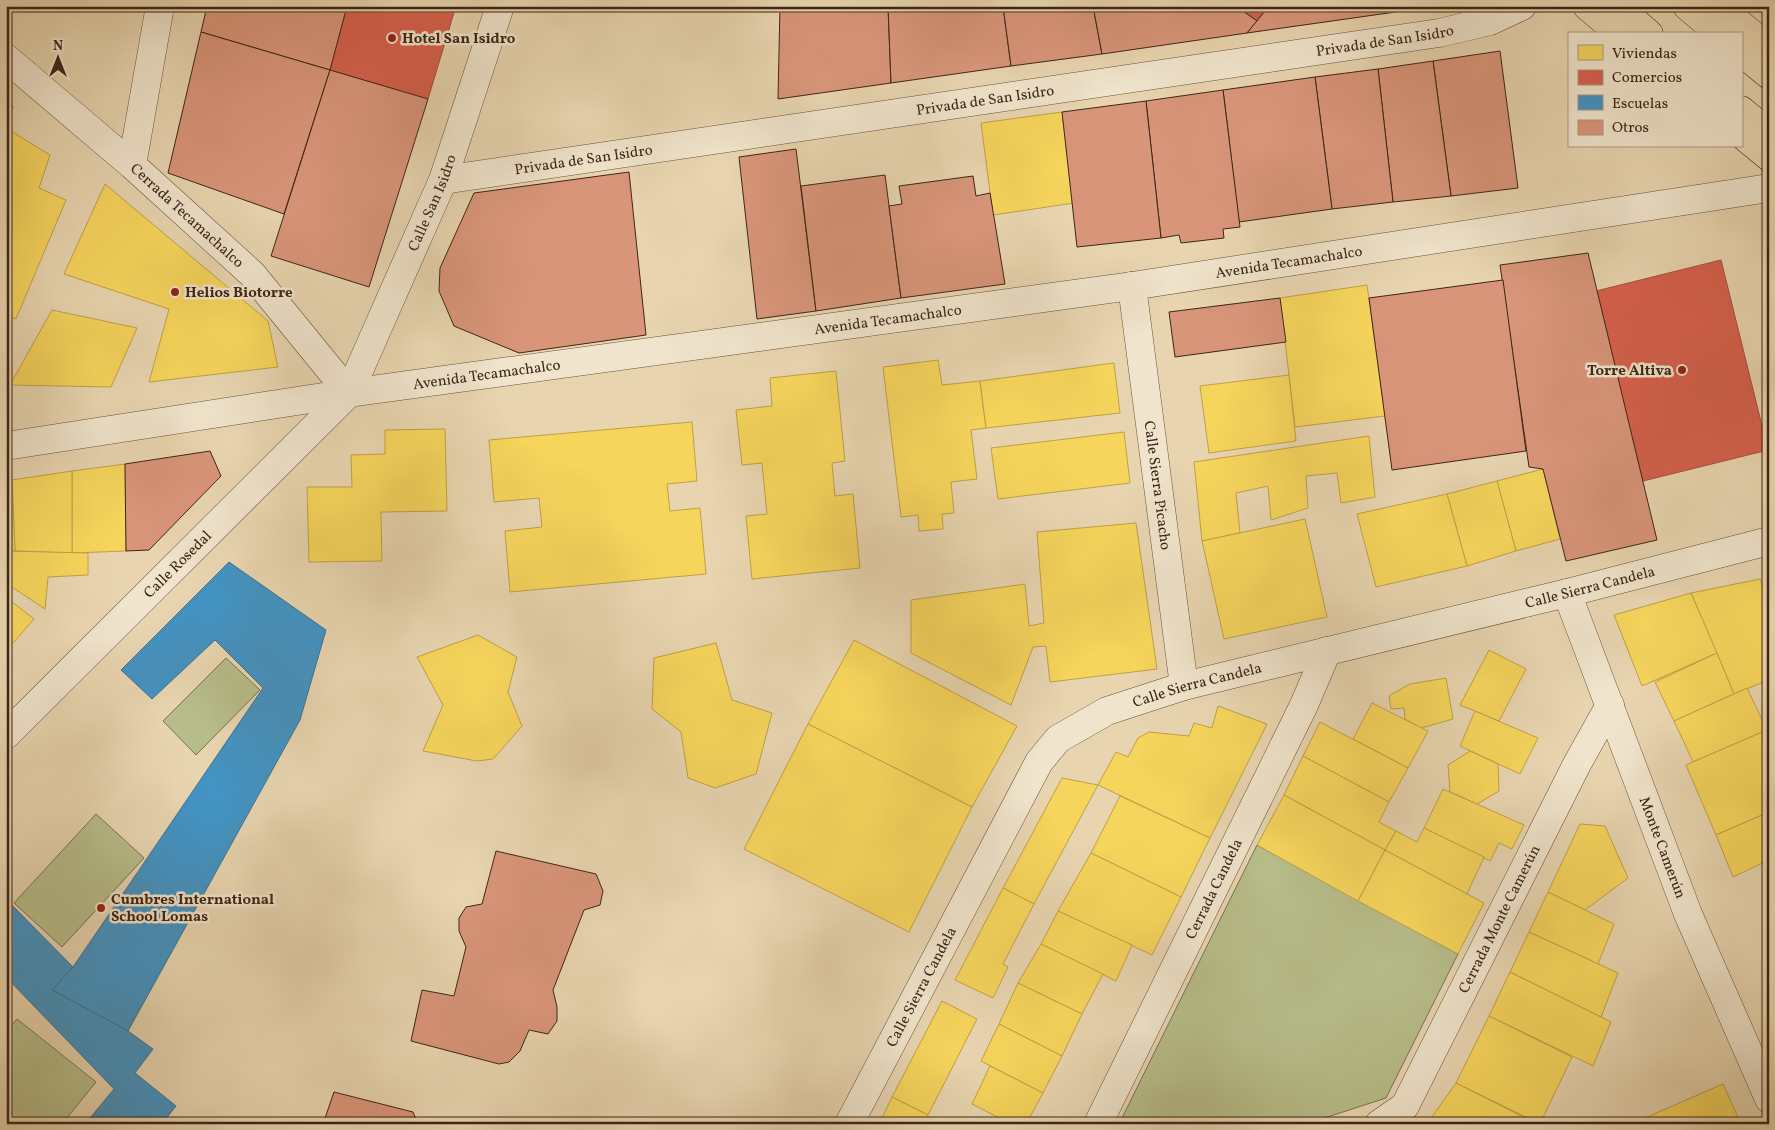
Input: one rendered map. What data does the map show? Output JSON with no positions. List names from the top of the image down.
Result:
{
  "streets": {
    "street": [
      "Privada de San Isidro",
      "Calle San Isidro",
      "Cerrada Tecamachalco",
      "Avenida Tecamachalco",
      "Calle Sierra Picacho",
      "Calle Rosedal",
      "Calle Sierra Candela",
      "Monte Camerún",
      "Cerrada Candela",
      "Cerrada Monte Camerún"
    ]
  },
  "crossings": [
    ["Privada de San Isidro", "Calle San Isidro"],
    ["Calle San Isidro", "Cerrada Tecamachalco"],
    ["Calle San Isidro", "Avenida Tecamachalco"],
    ["Calle San Isidro", "Calle Rosedal"],
    ["Cerrada Tecamachalco", "Avenida Tecamachalco"],
    ["Cerrada Tecamachalco", "Calle Rosedal"],
    ["Avenida Tecamachalco", "Calle Sierra Picacho"],
    ["Avenida Tecamachalco", "Calle Rosedal"],
    ["Calle Sierra Picacho", "Calle Sierra Candela"],
    ["Calle Sierra Candela", "Monte Camerún"],
    ["Calle Sierra Candela", "Cerrada Candela"],
    ["Monte Camerún", "Cerrada Monte Camerún"]
  ],
  "places": [
    "Hotel San Isidro",
    "Helios Biotorre",
    "Torre Altiva",
    "Cumbres International School Lomas"
  ],
  "legend": [
    "Viviendas",
    "Comercios",
    "Escuelas",
    "Otros"
  ],
  "north": "top"
}
